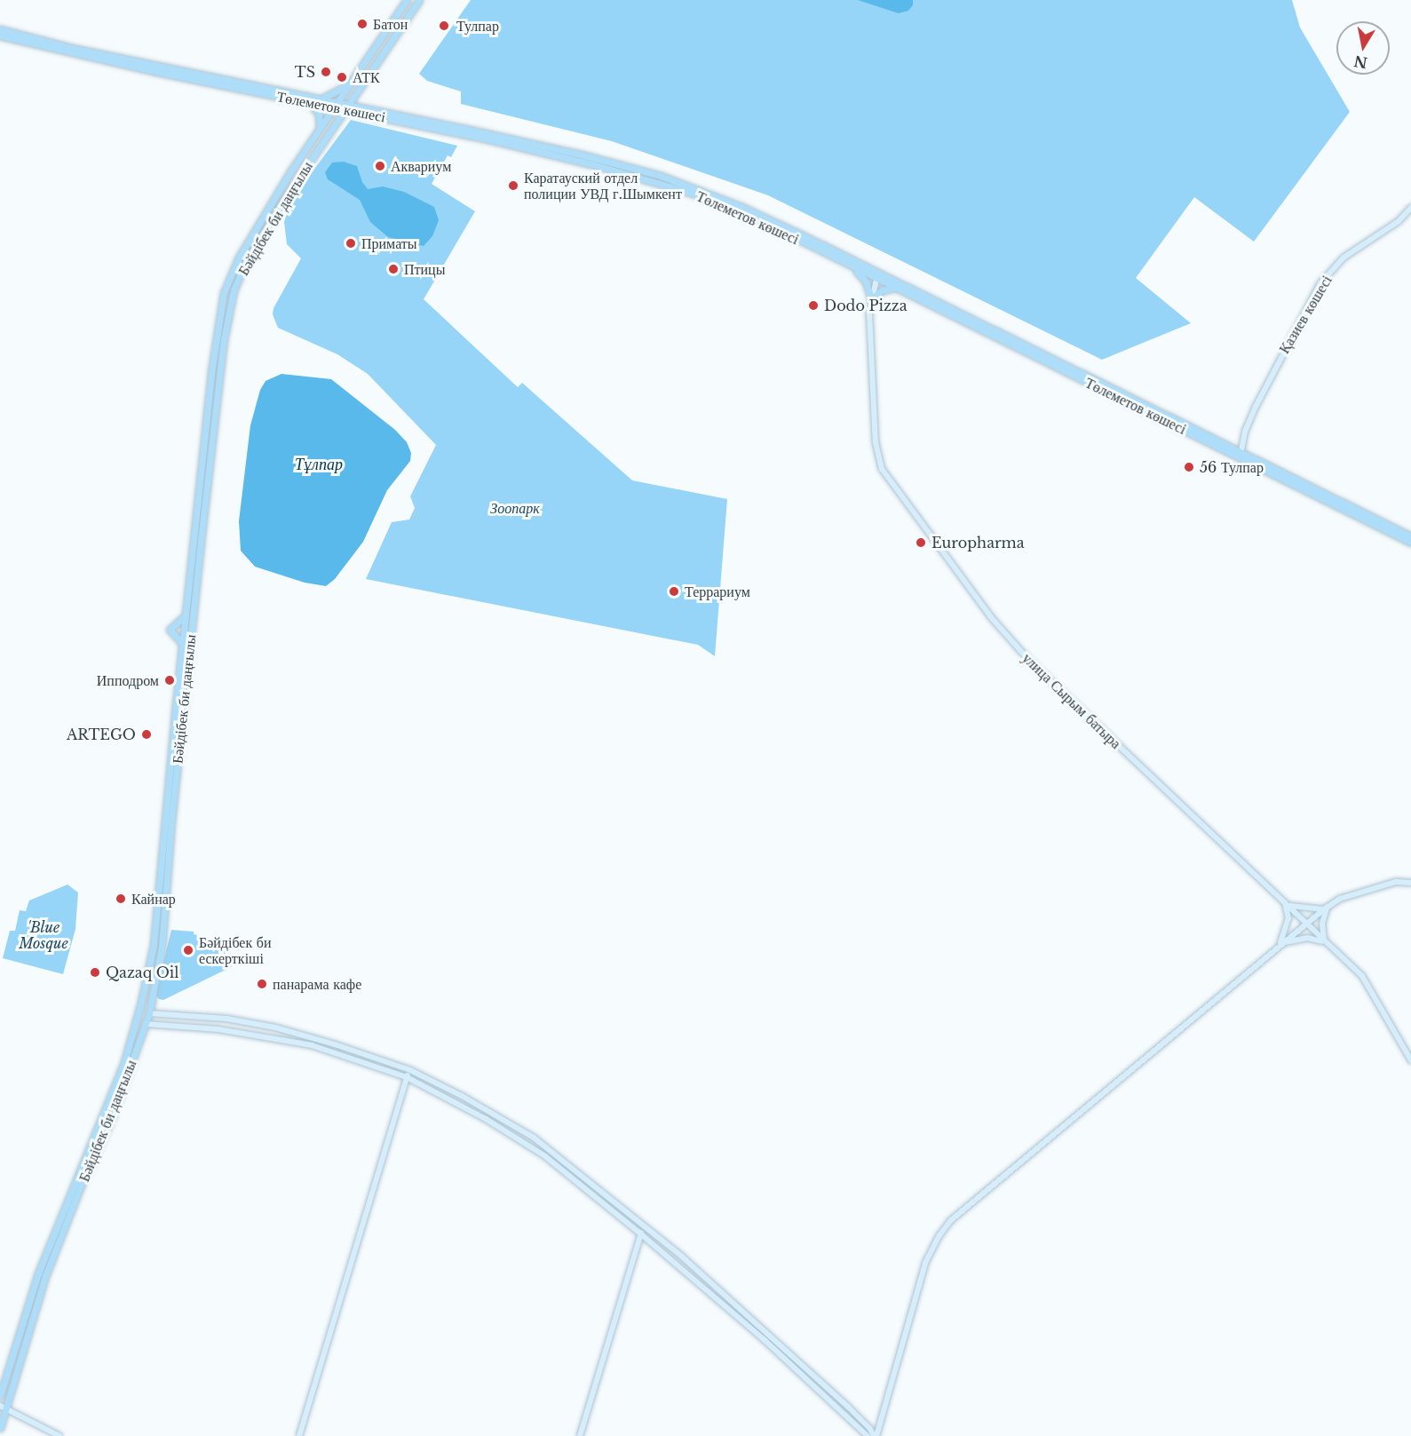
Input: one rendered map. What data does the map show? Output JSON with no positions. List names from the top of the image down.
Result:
{
  "streets": {
    "main road": [
      "Төлеметов көшесі",
      "Бәйдібек би даңғылы",
      "Қазиев көшесі",
      "улица Сырым батыра"
    ]
  },
  "crossings": [
    ["Төлеметов көшесі", "Бәйдібек би даңғылы"],
    ["Төлеметов көшесі", "Қазиев көшесі"],
    ["Төлеметов көшесі", "улица Сырым батыра"]
  ],
  "water": ["Тұлпар"],
  "parks": ["Зоопарк", "'Blue Mosque"],
  "places": [
    "Батон",
    "Тулпар",
    "TS",
    "АТК",
    "Аквариум",
    "Каратауский отдел полиции УВД г.Шымкент",
    "Приматы",
    "Птицы",
    "Dodo Pizza",
    "56 Тулпар",
    "Europharma",
    "Террариум",
    "Ипподром",
    "ARTEGO",
    "Кайнар",
    "Бәйдібек би ескерткіші",
    "Qazaq Oil",
    "панарама кафе"
  ],
  "north": "bottom"
}
